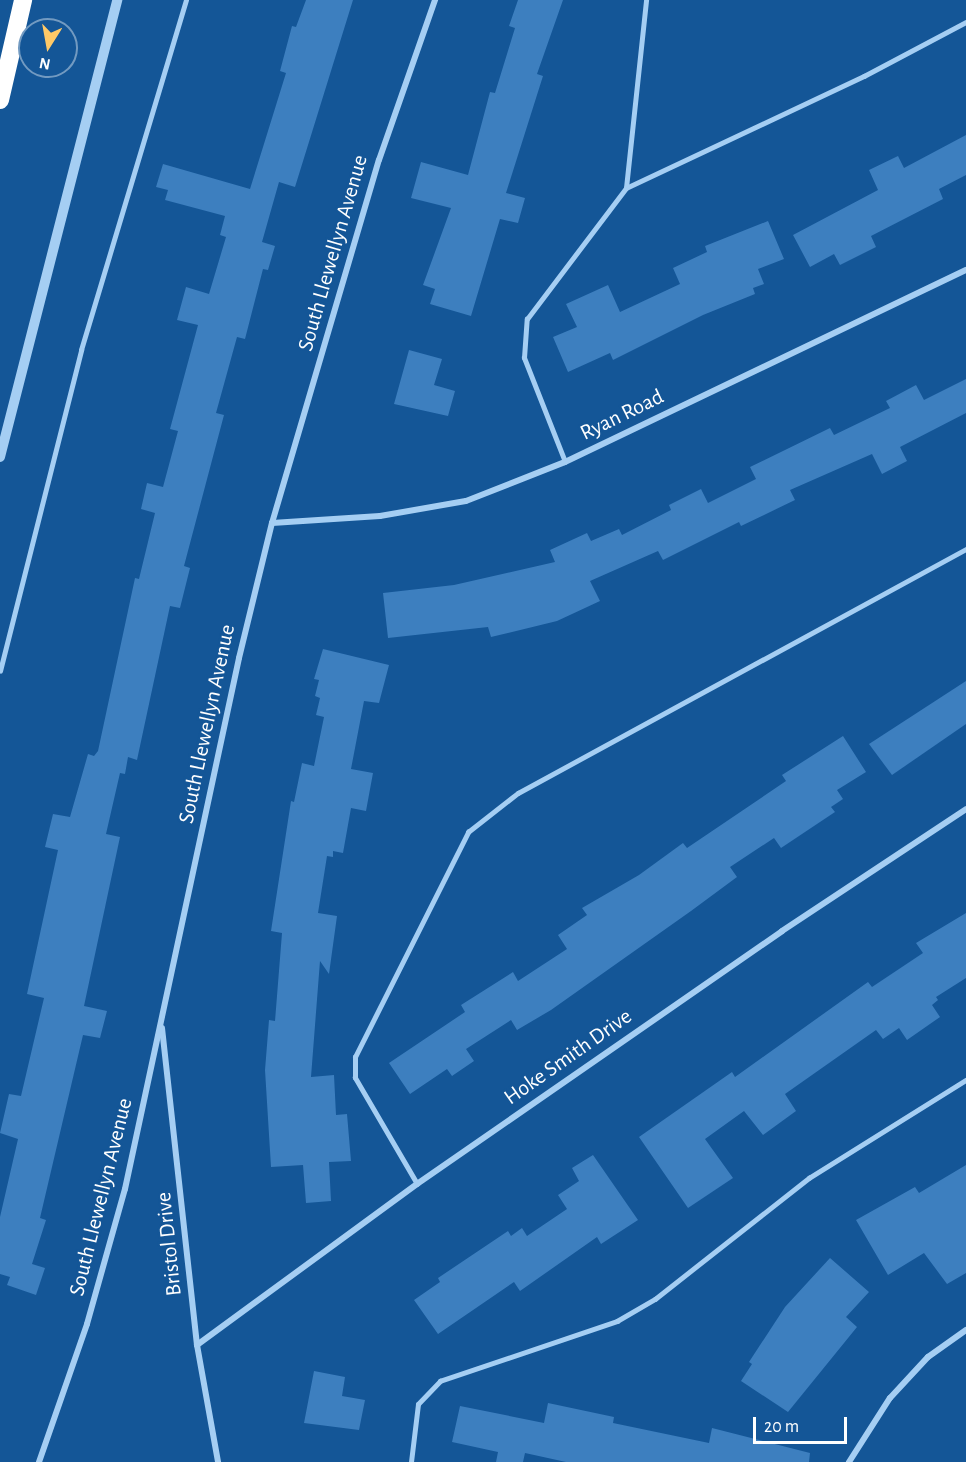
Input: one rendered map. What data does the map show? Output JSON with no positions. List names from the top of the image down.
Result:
{
  "streets": {
    "street": [
      "South Llewellyn Avenue",
      "Ryan Road",
      "Hoke Smith Drive",
      "Bristol Drive"
    ]
  },
  "crossings": [
    ["South Llewellyn Avenue", "Ryan Road"],
    ["South Llewellyn Avenue", "Bristol Drive"],
    ["Hoke Smith Drive", "Bristol Drive"]
  ],
  "scale_bar": "20 m",
  "north": "bottom"
}
